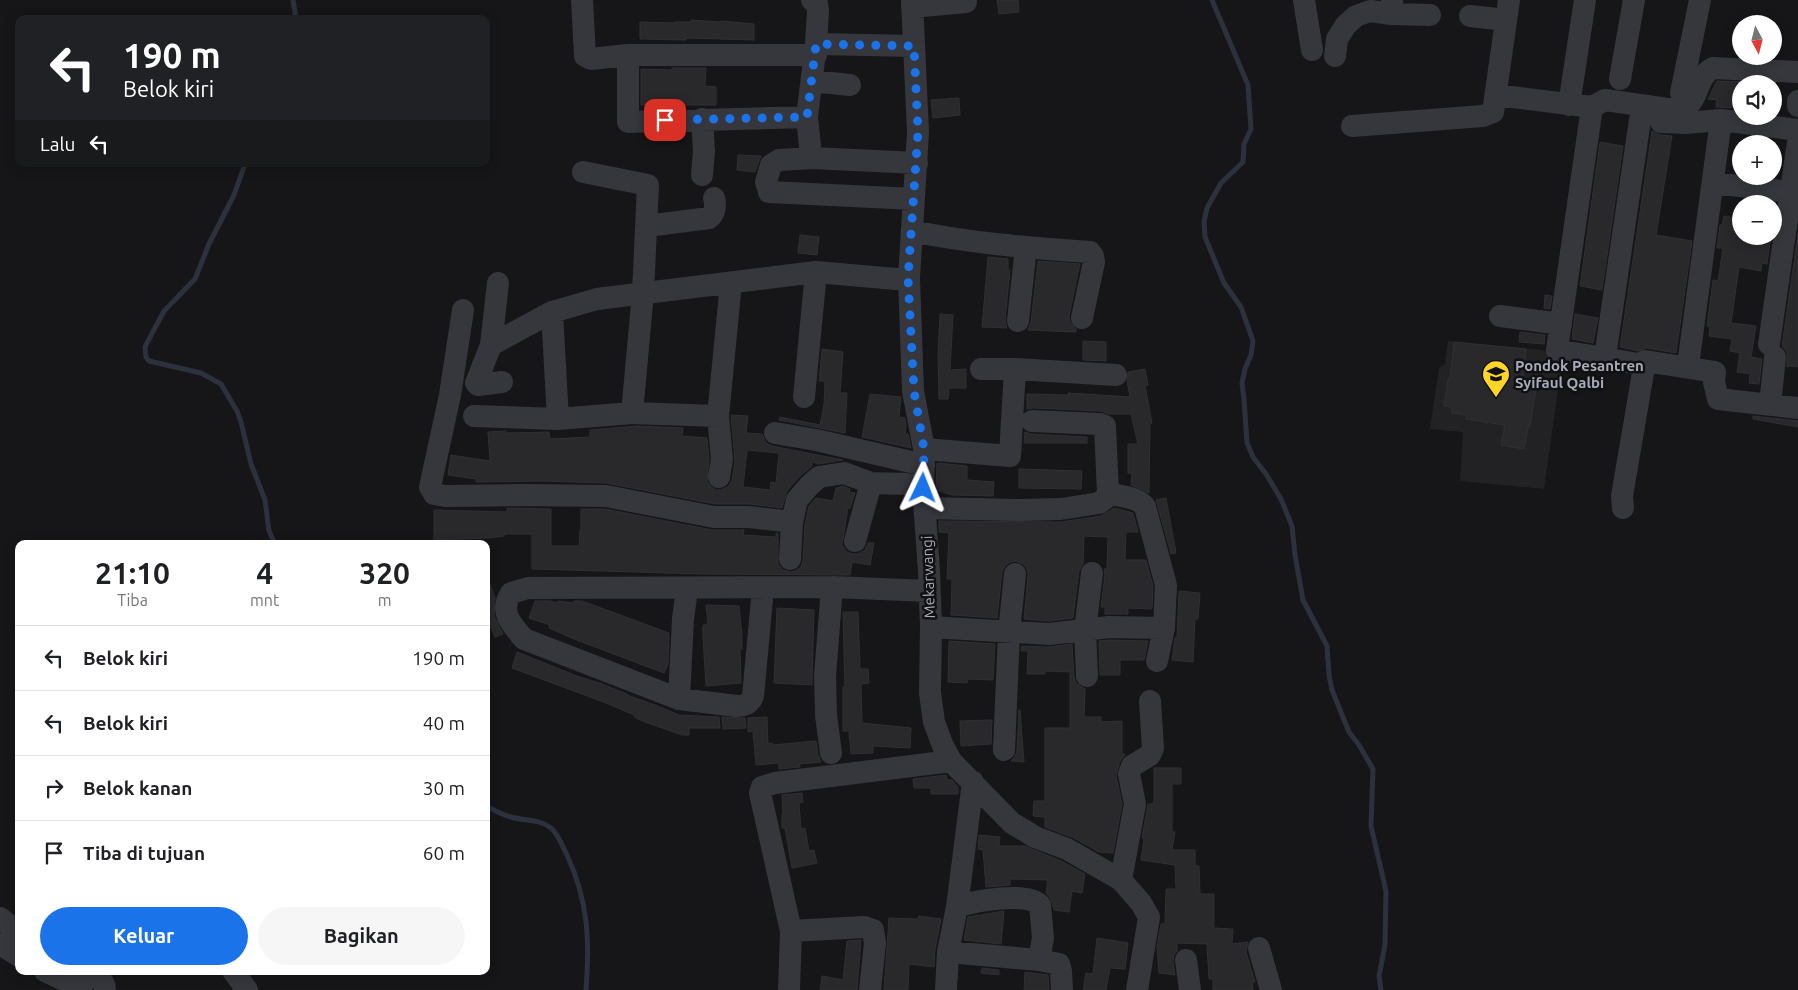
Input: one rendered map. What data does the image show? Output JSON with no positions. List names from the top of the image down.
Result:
{
  "streets": {
    "street": ["Mekarwangi"]
  },
  "places": {
    "school or university": ["Pondok Pesantren Syifaul Qalbi"]
  },
  "north": "bottom",
  "page": {
    "map_buttons": ["+", "−"],
    "turn": ["190 m", "Belok kiri"],
    "then": "Lalu",
    "eta": [
      "21:10",
      "Tiba",
      "4",
      "mnt",
      "320",
      "m"
    ],
    "list": [
      {
        "name": "Belok kiri",
        "value": "190 m"
      },
      {
        "name": "Belok kiri",
        "value": "40 m"
      },
      {
        "name": "Belok kanan",
        "value": "30 m"
      },
      {
        "name": "Tiba di tujuan",
        "value": "60 m"
      }
    ],
    "buttons": ["Keluar", "Bagikan"]
  }
}
